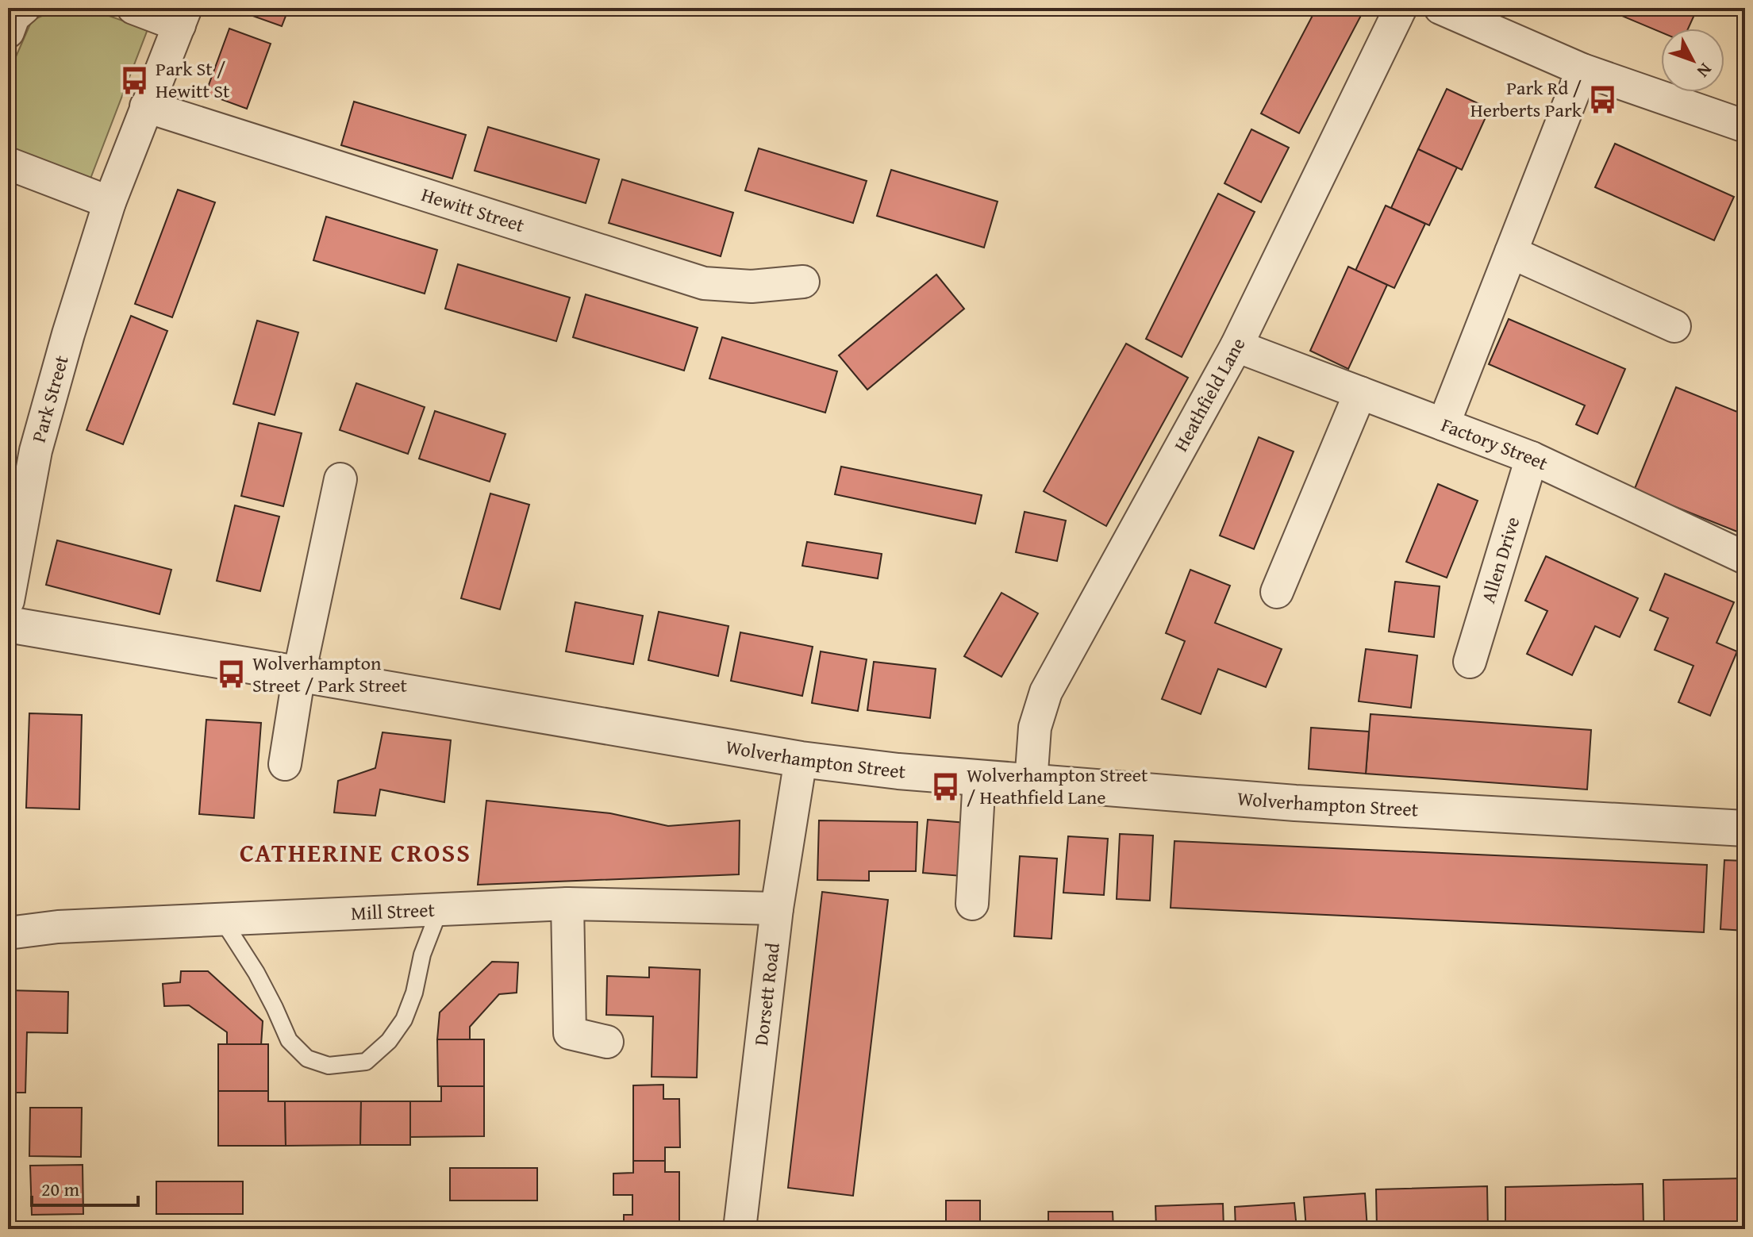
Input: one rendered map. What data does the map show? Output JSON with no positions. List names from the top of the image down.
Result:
{
  "streets": {
    "street": [
      "Hewitt Street",
      "Heathfield Lane",
      "Park Street",
      "Factory Street",
      "Allen Drive",
      "Wolverhampton Street",
      "Mill Street",
      "Dorsett Road"
    ]
  },
  "crossings": [
    ["Hewitt Street", "Park Street"],
    ["Heathfield Lane", "Factory Street"],
    ["Heathfield Lane", "Wolverhampton Street"],
    ["Factory Street", "Allen Drive"],
    ["Wolverhampton Street", "Dorsett Road"],
    ["Mill Street", "Dorsett Road"]
  ],
  "districts": ["CATHERINE CROSS"],
  "places": {
    "bus stop": [
      "Park St / Hewitt St",
      "Park Rd / Herberts Park",
      "Wolverhampton Street / Park Street",
      "Wolverhampton Street / Heathfield Lane"
    ]
  },
  "scale_bar": "20 m",
  "north": "bottom right"
}
